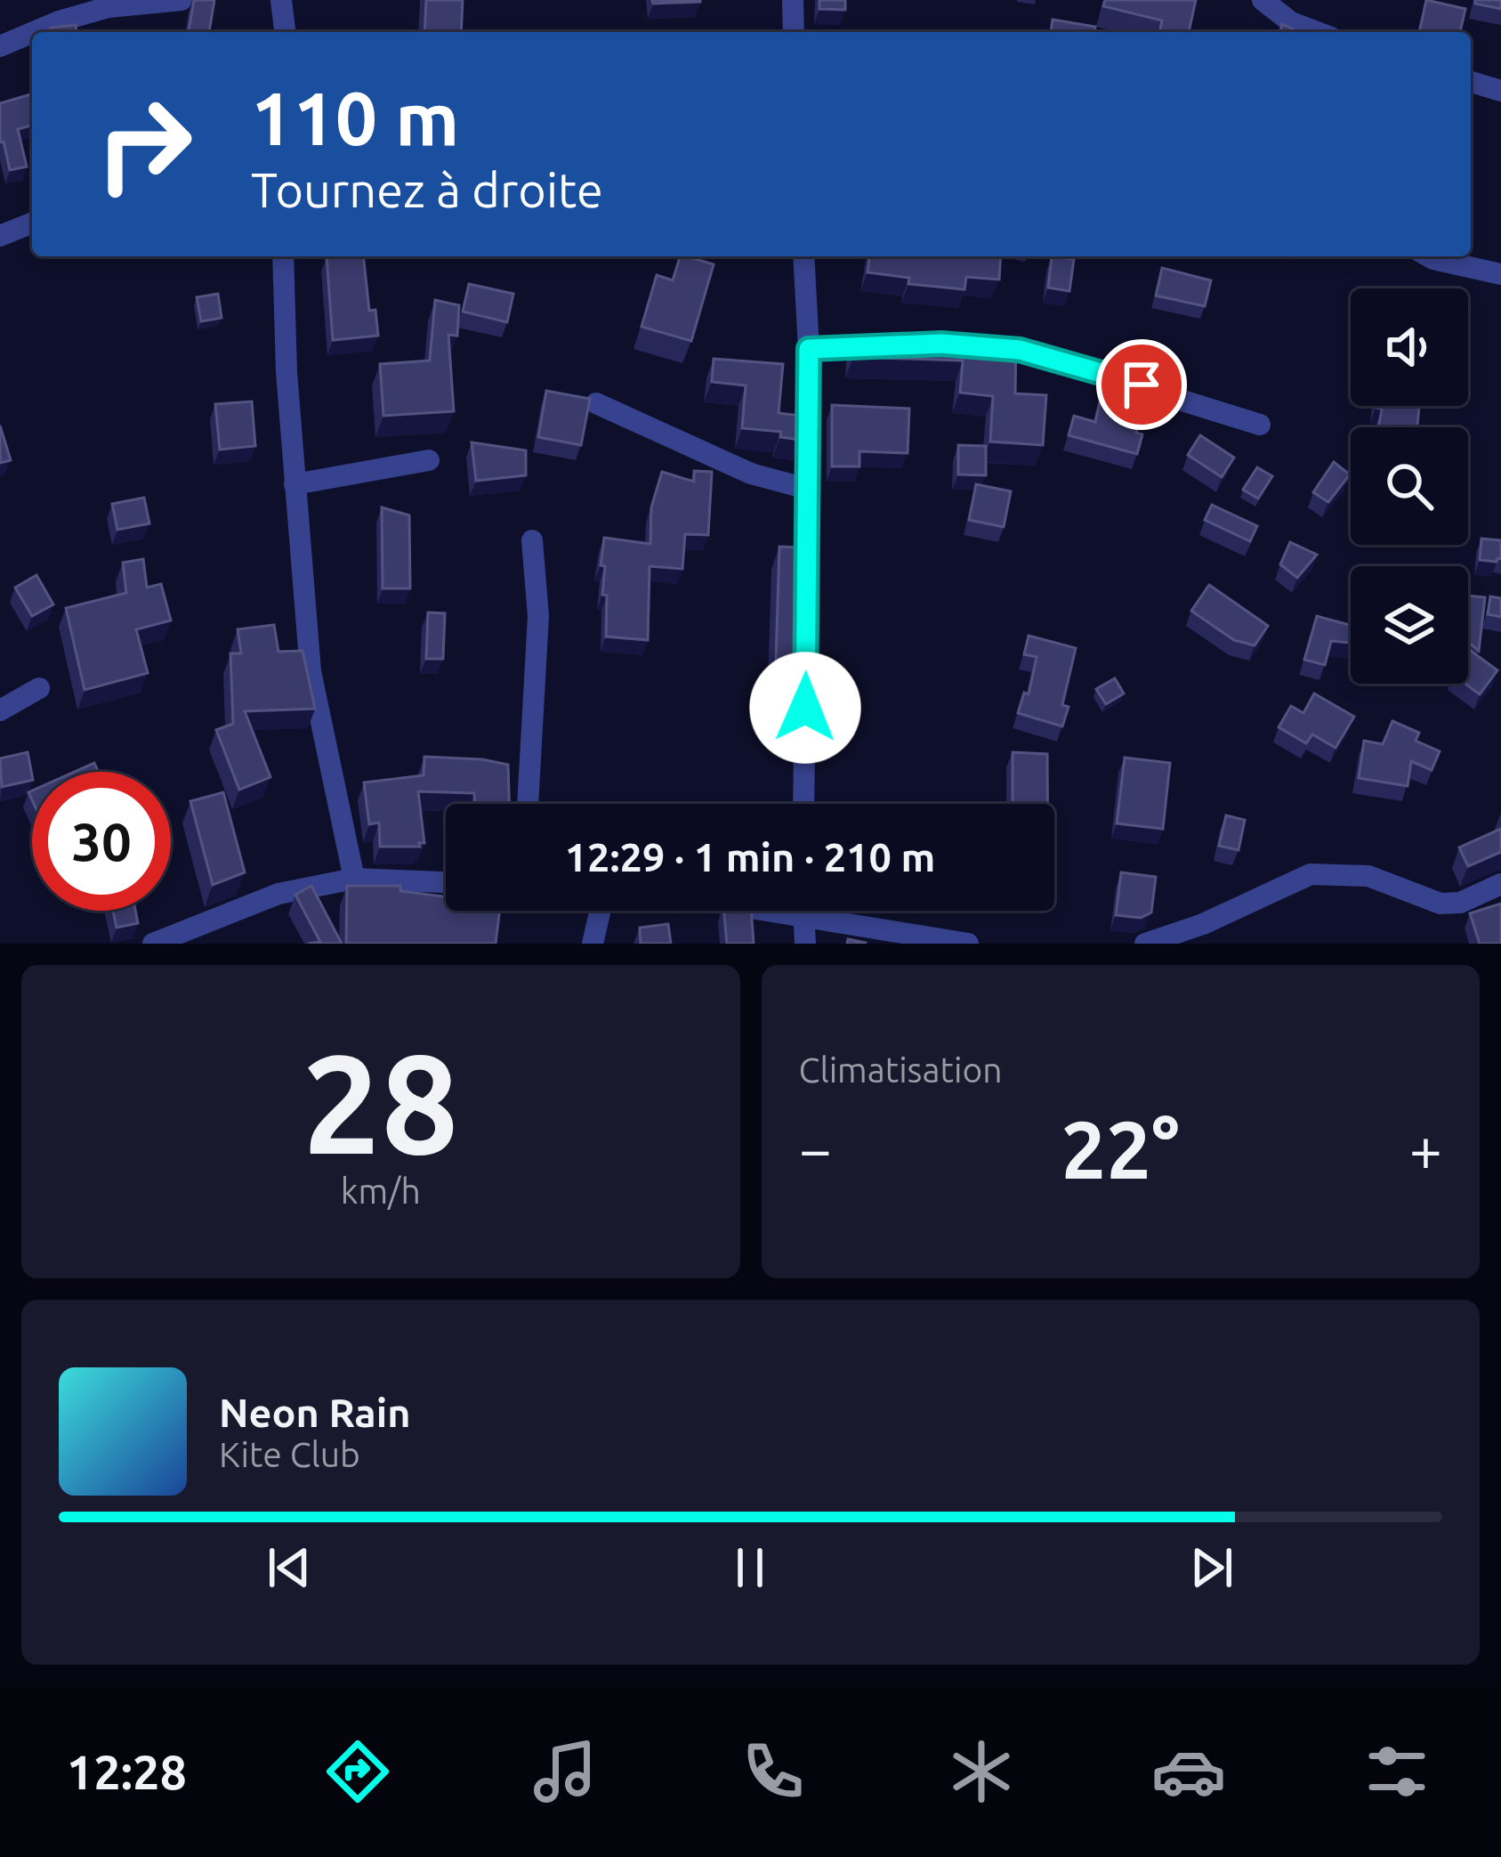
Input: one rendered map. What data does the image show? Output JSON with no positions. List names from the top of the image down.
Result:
{
  "page": {
    "turn": ["110 m", "Tournez à droite"],
    "limit": "30",
    "trip": "12:29 · 1 min · 210 m",
    "tile": [
      ["28", "km/h"],
      "Climatisation"
    ],
    "heat": ["−", "22°", "+"],
    "song": ["Neon Rain", "Kite Club"],
    "tabs": "12:28"
  }
}
